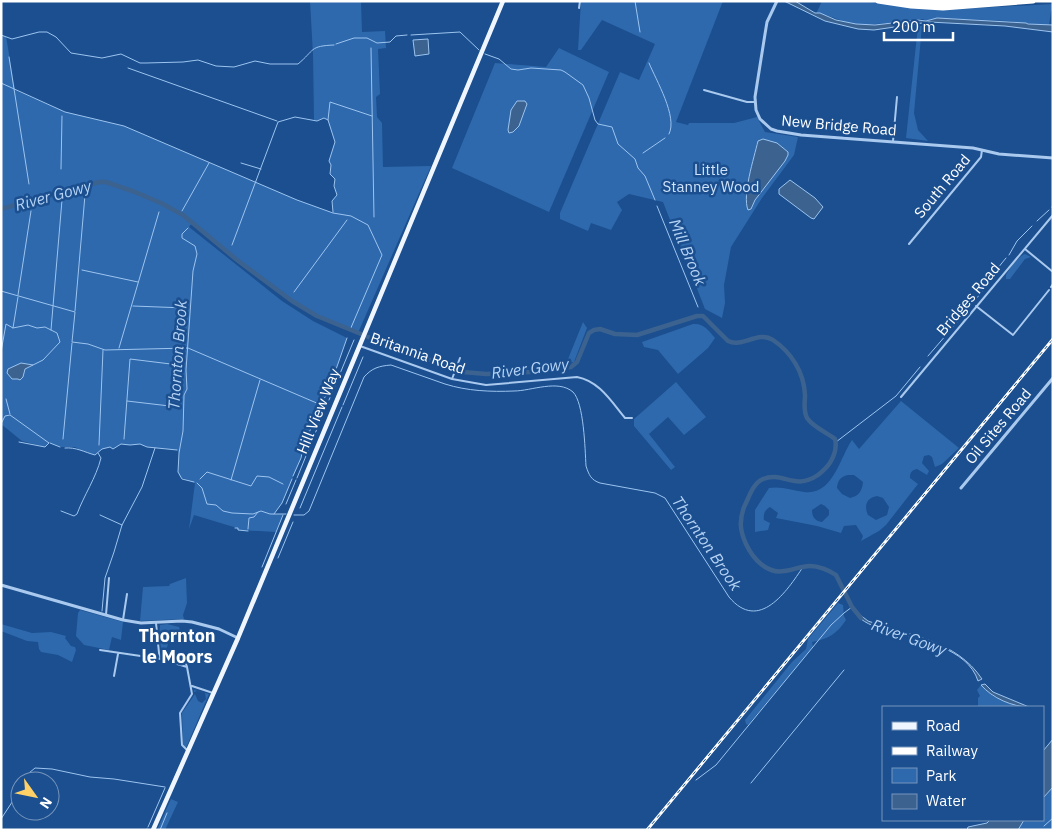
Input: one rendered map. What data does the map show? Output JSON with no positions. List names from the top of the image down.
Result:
{
  "streets": {
    "main road": ["Hill View Way"],
    "street": [
      "New Bridge Road",
      "South Road",
      "Bridges Road",
      "Britannia Road",
      "Oil Sites Road"
    ]
  },
  "crossings": [
    ["New Bridge Road", "South Road"],
    ["Britannia Road", "Hill View Way"]
  ],
  "districts": ["Thornton le Moors"],
  "water": ["River Gowy", "Mill Brook", "Thornton Brook"],
  "parks": ["Little Stanney Wood"],
  "legend": [
    "Road",
    "Railway",
    "Park",
    "Water"
  ],
  "scale_bar": "200 m",
  "north": "bottom right"
}
